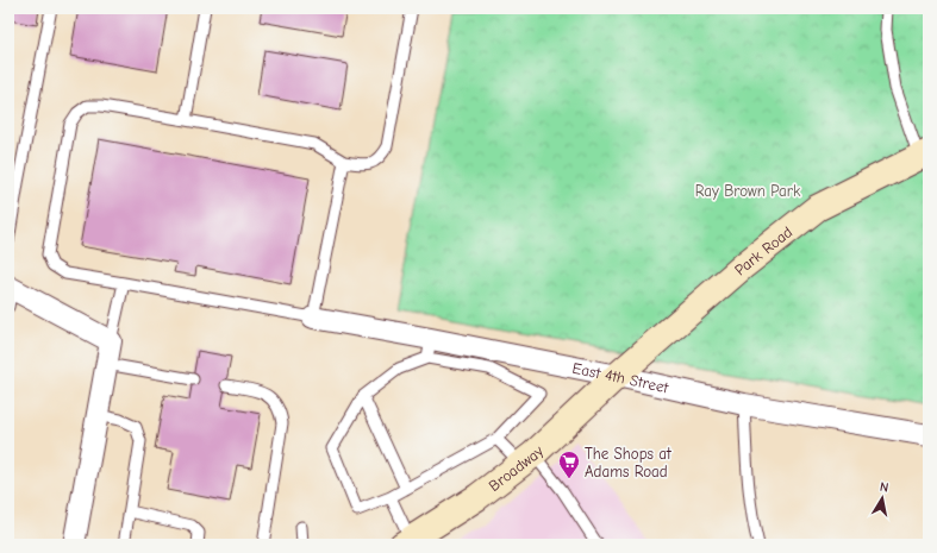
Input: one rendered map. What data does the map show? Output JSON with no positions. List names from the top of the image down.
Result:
{
  "streets": {
    "street": ["Park Road", "East 4th Street", "Broadway"]
  },
  "crossings": [
    ["Park Road", "East 4th Street"],
    ["Park Road", "Broadway"],
    ["East 4th Street", "Broadway"]
  ],
  "parks": ["Ray Brown Park"],
  "places": {
    "supermarket": ["The Shops at Adams Road"]
  },
  "north": "top"
}
